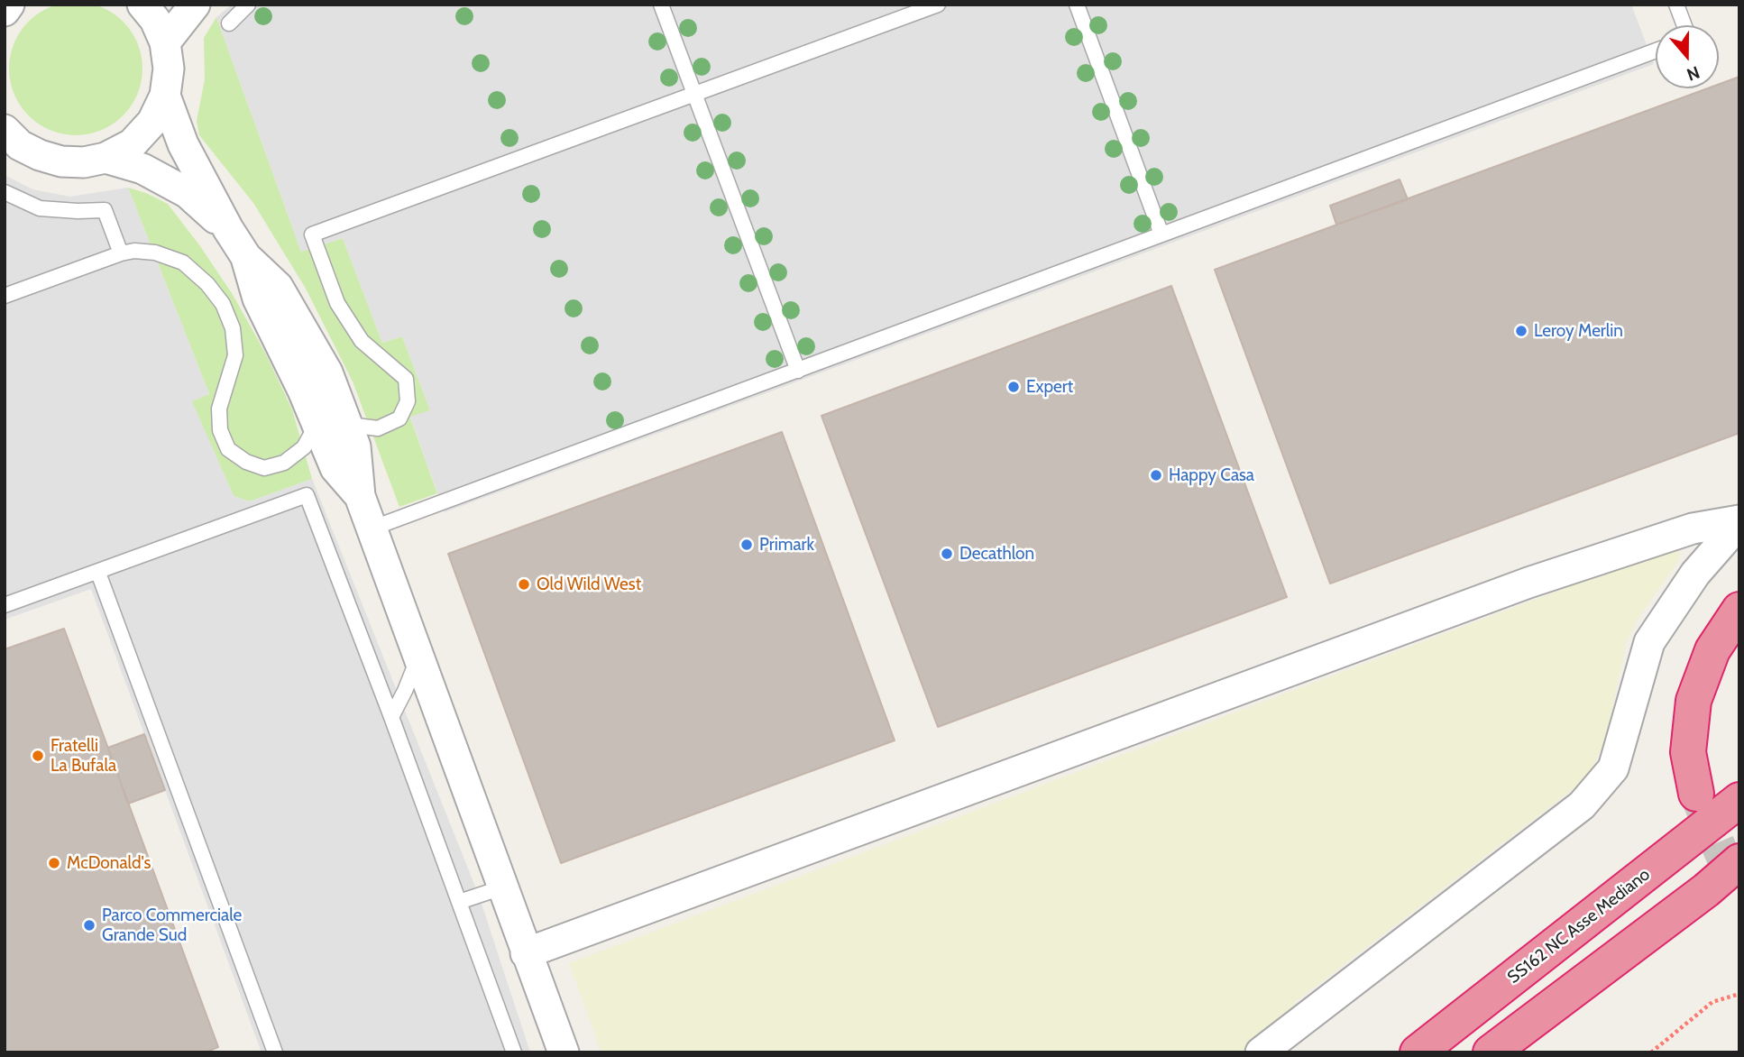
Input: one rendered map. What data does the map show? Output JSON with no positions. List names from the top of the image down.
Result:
{
  "streets": {
    "highway": ["SS162 NC Asse Mediano"]
  },
  "places": [
    "Leroy Merlin",
    "Expert",
    "Happy Casa",
    "Primark",
    "Decathlon",
    "Old Wild West",
    "Fratelli La Bufala",
    "McDonald's",
    "Parco Commerciale Grande Sud"
  ],
  "north": "bottom"
}
